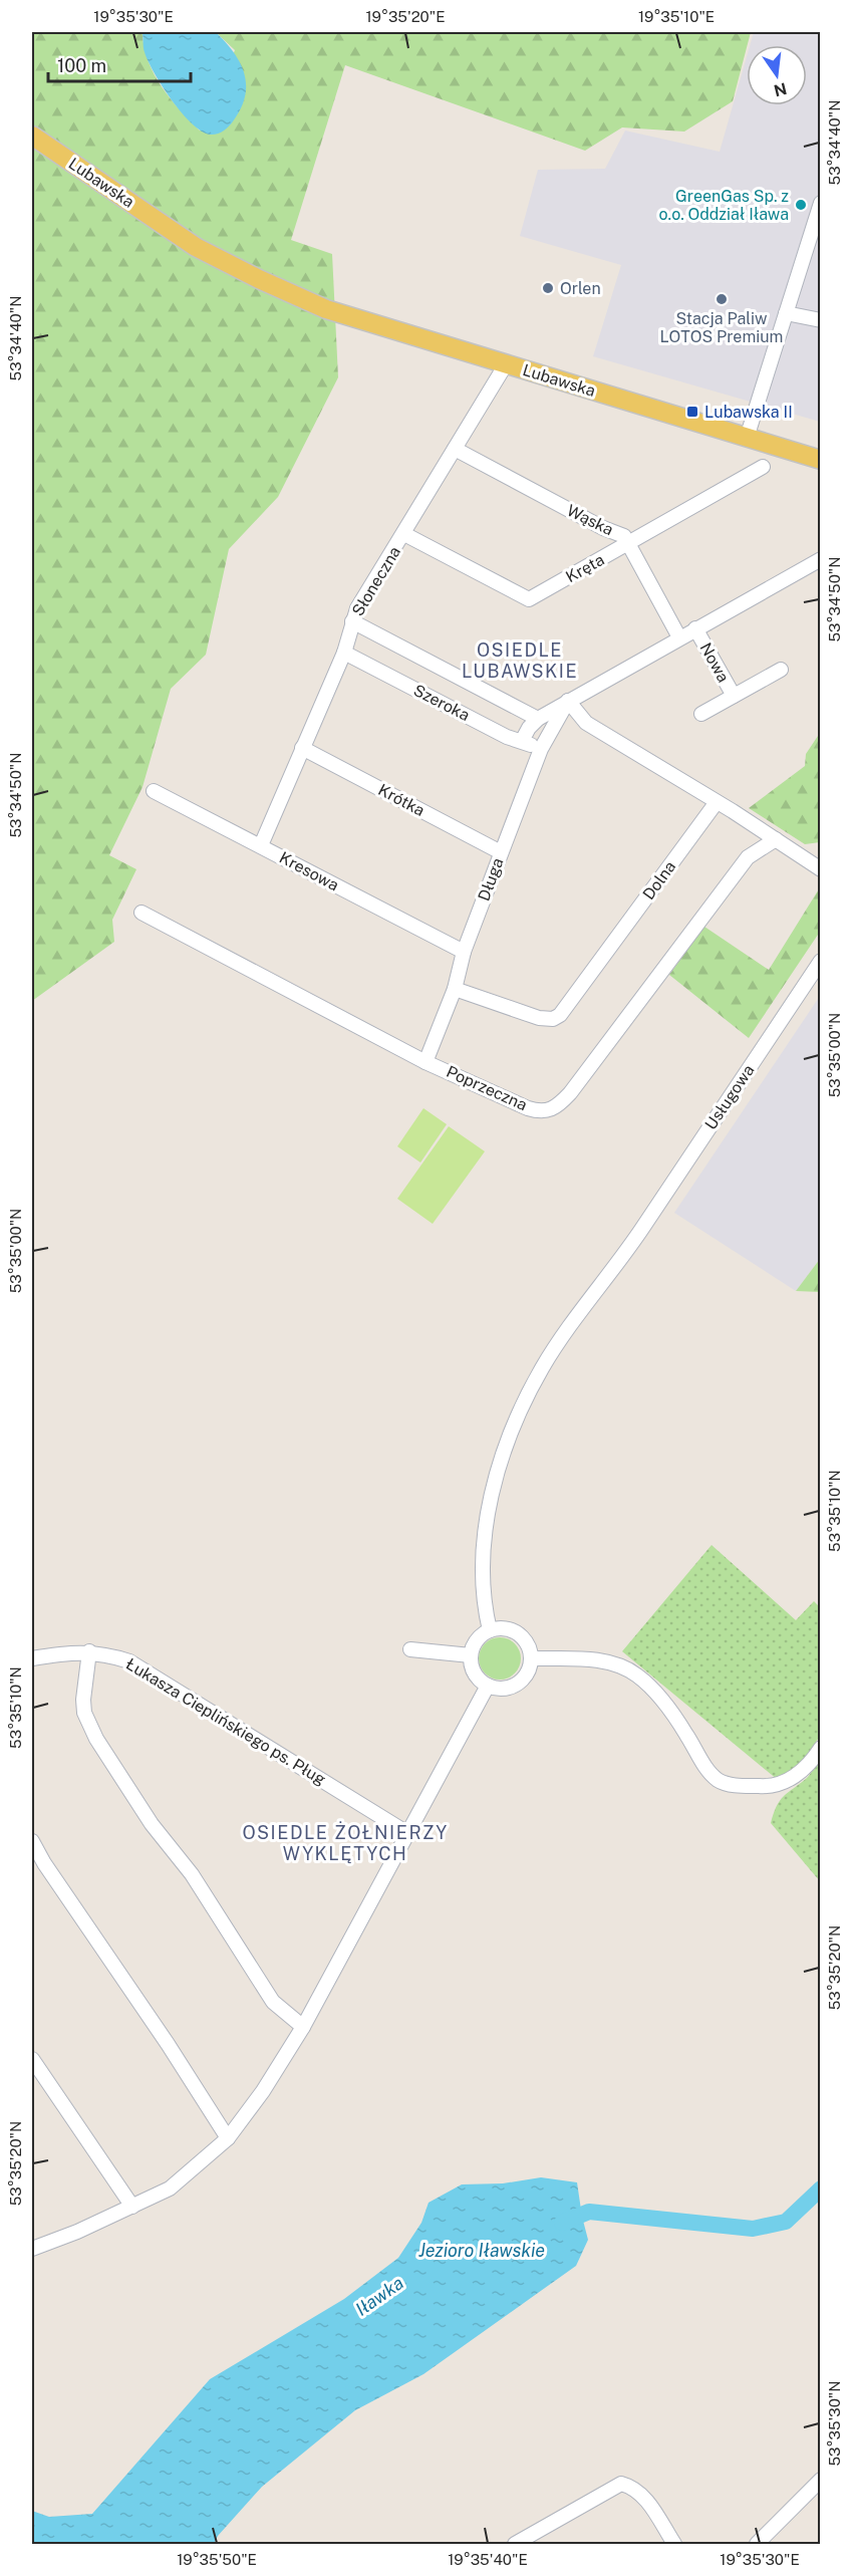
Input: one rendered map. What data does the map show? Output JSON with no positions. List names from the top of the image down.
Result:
{
  "streets": {
    "main road": ["Lubawska"],
    "street": [
      "Wąska",
      "Kręta",
      "Słoneczna",
      "Nowa",
      "Szeroka",
      "Krótka",
      "Kresowa",
      "Długa",
      "Dolna",
      "Poprzeczna",
      "Usługowa",
      "Łukasza Cieplińskiego ps. Pług"
    ]
  },
  "crossings": [
    ["Lubawska", "Słoneczna"],
    ["Wąska", "Kręta"],
    ["Wąska", "Słoneczna"],
    ["Kręta", "Słoneczna"],
    ["Słoneczna", "Szeroka"],
    ["Słoneczna", "Krótka"],
    ["Słoneczna", "Kresowa"],
    ["Szeroka", "Długa"],
    ["Krótka", "Długa"],
    ["Kresowa", "Długa"],
    ["Długa", "Dolna"],
    ["Długa", "Poprzeczna"]
  ],
  "districts": ["OSIEDLE LUBAWSKIE", "OSIEDLE ŻOŁNIERZY WYKLĘTYCH"],
  "water": ["Jezioro Iławskie", "Iławka"],
  "places": {
    "other": ["GreenGas Sp. z o.o. Oddział Iława", "Orlen", "Stacja Paliw LOTOS Premium"],
    "transit": ["Lubawska II"]
  },
  "scale_bar": "100 m",
  "north": "bottom",
  "coordinates": [
    "19°35'30\"E",
    "19°35'20\"E",
    "19°35'10\"E",
    "53°34'40\"N",
    "53°34'50\"N",
    "53°35'00\"N",
    "53°35'10\"N",
    "53°35'20\"N",
    "53°35'30\"N",
    "19°35'50\"E",
    "19°35'40\"E"
  ]
}
